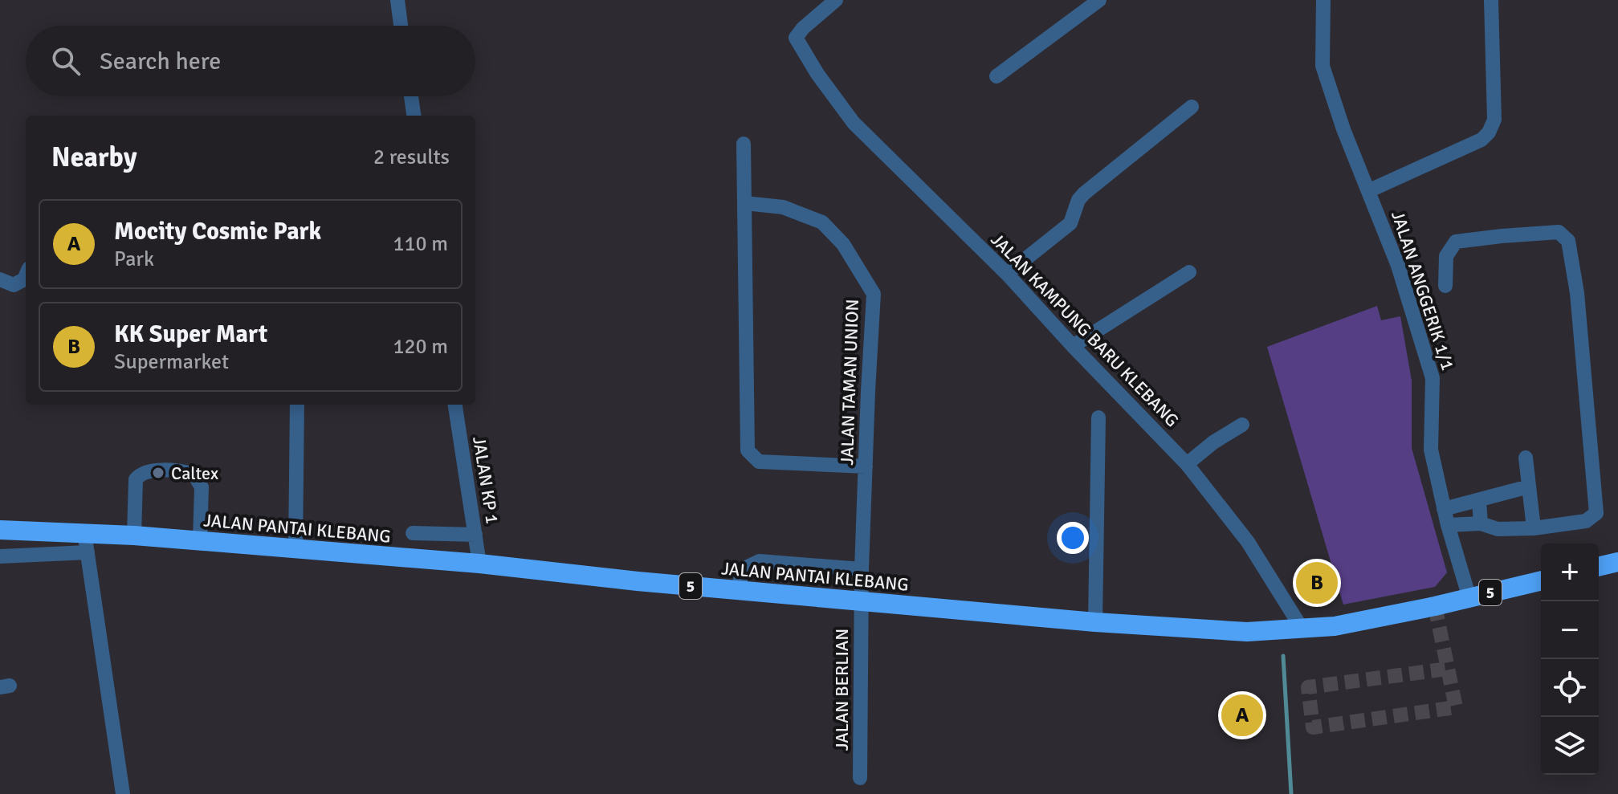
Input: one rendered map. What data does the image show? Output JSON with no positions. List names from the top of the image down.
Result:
{
  "streets": {
    "highway": ["JALAN PANTAI KLEBANG", "5"],
    "street": [
      "JALAN ANGGERIK 1/1",
      "JALAN KAMPUNG BARU KLEBANG",
      "JALAN TAMAN UNION",
      "JALAN KP 1",
      "JALAN BERLIAN"
    ]
  },
  "crossings": [
    ["JALAN ANGGERIK 1/1", "JALAN PANTAI KLEBANG"],
    ["JALAN KAMPUNG BARU KLEBANG", "JALAN PANTAI KLEBANG"],
    ["JALAN TAMAN UNION", "JALAN PANTAI KLEBANG"],
    ["JALAN TAMAN UNION", "JALAN BERLIAN"],
    ["JALAN KP 1", "JALAN PANTAI KLEBANG"],
    ["JALAN PANTAI KLEBANG", "JALAN BERLIAN"]
  ],
  "places": ["Caltex"],
  "page": {
    "search": "Search here",
    "heading": ["Nearby", "2 results"],
    "list": [
      {
        "mark": "A",
        "name": "Mocity Cosmic Park",
        "note": "Park",
        "value": "110 m"
      },
      {
        "mark": "B",
        "name": "KK Super Mart",
        "note": "Supermarket",
        "value": "120 m"
      }
    ],
    "map_buttons": ["+", "−"],
    "pins": ["B", "A"]
  }
}
